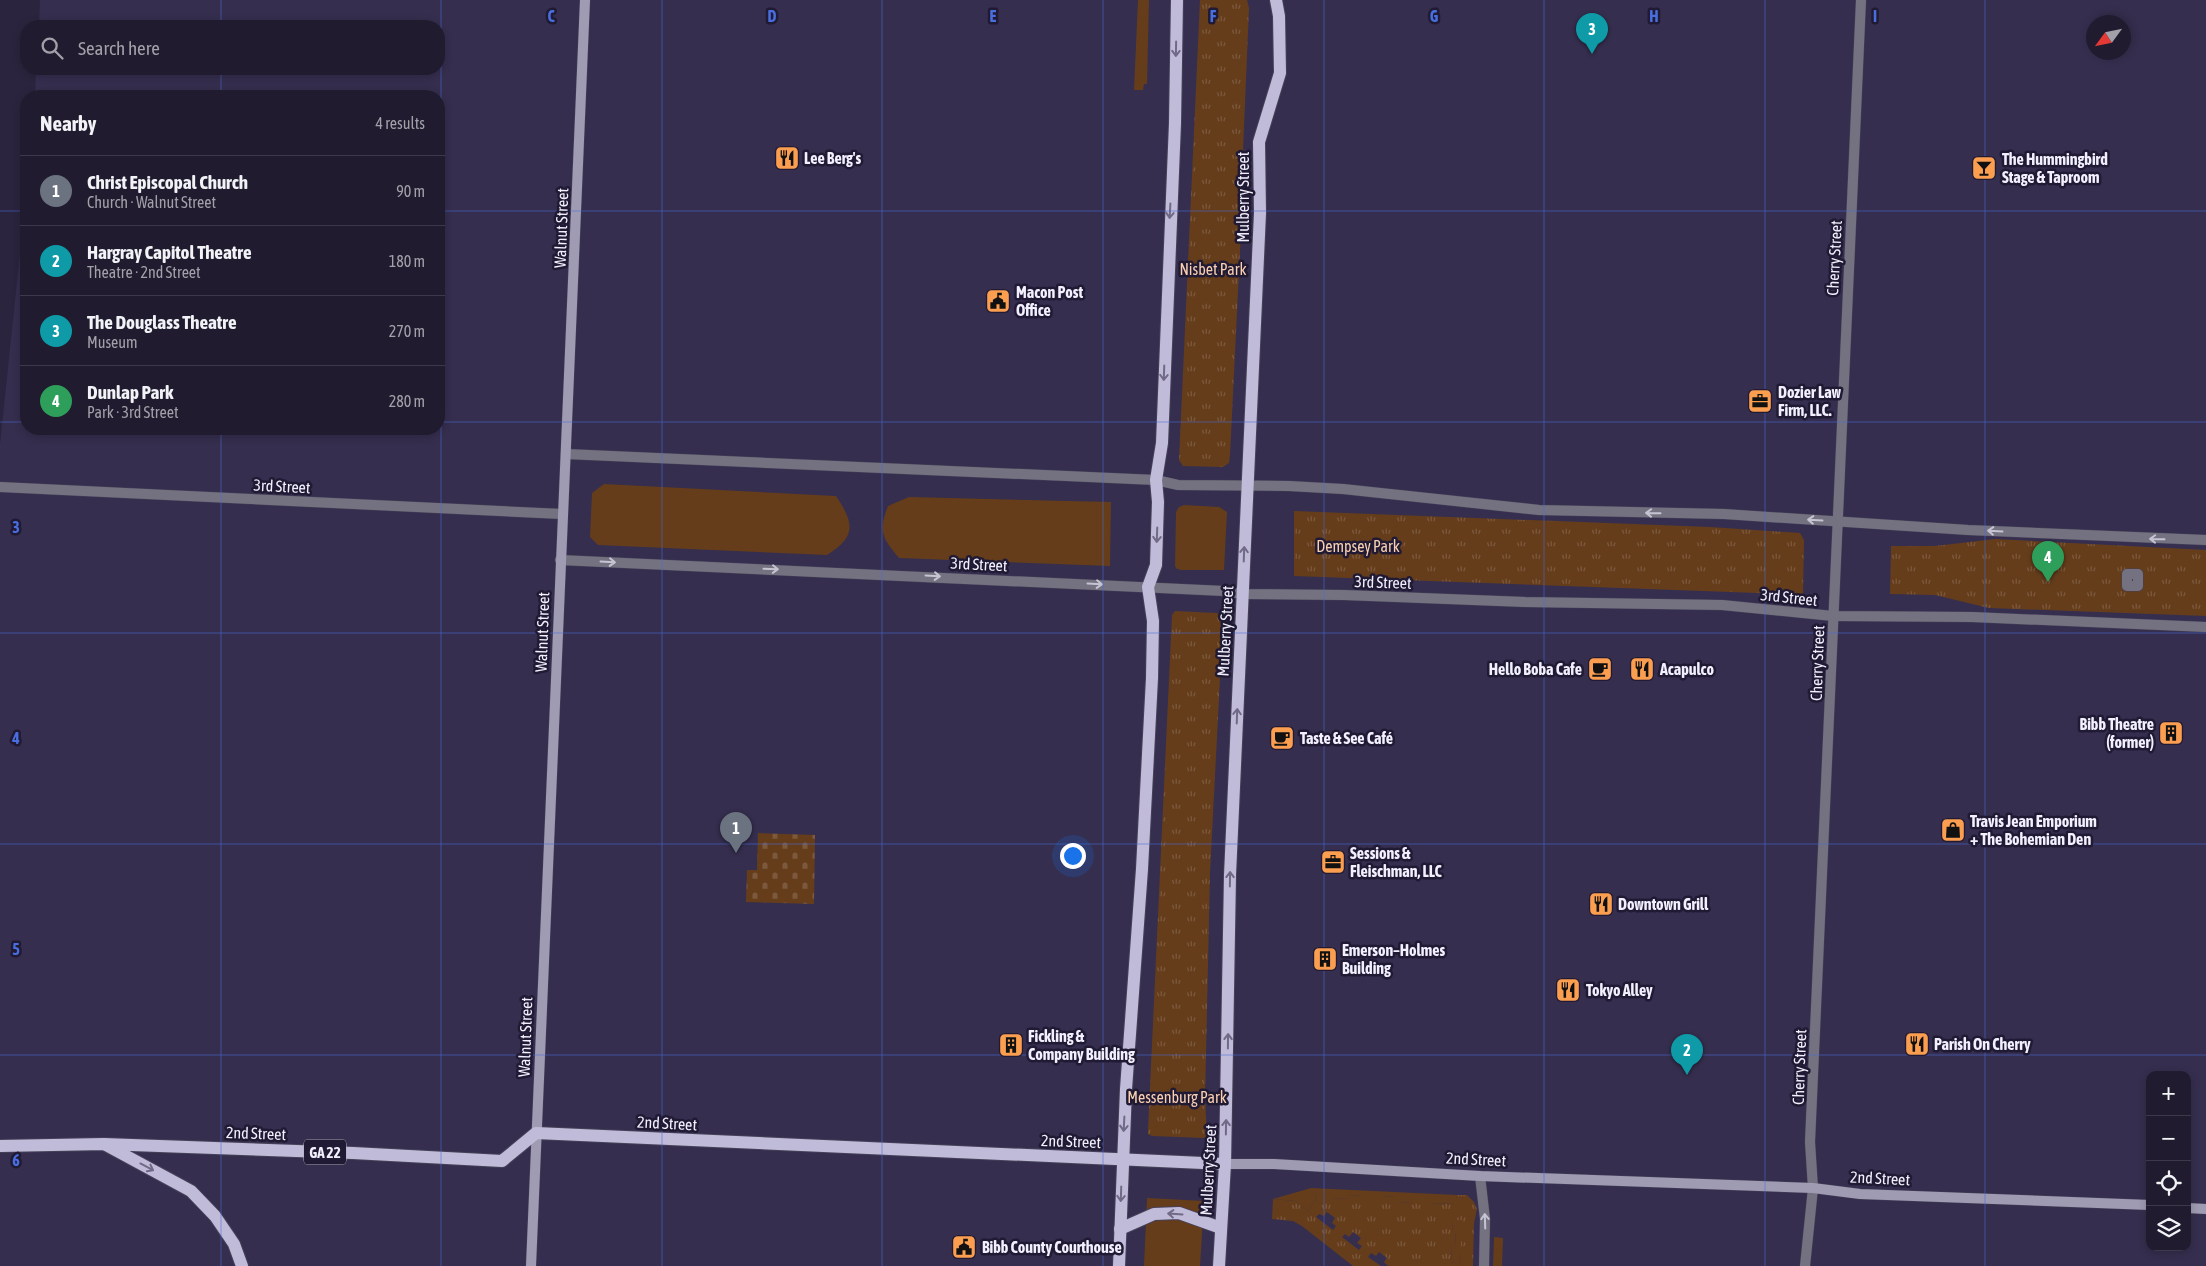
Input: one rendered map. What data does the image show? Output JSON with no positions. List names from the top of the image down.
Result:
{
  "streets": {
    "main road": ["Mulberry Street", "2nd Street", "GA 22"],
    "street": ["Walnut Street", "Cherry Street", "3rd Street"]
  },
  "crossings": [
    ["Mulberry Street", "3rd Street"],
    ["Mulberry Street", "2nd Street"],
    ["Walnut Street", "3rd Street"],
    ["Walnut Street", "2nd Street"],
    ["Cherry Street", "3rd Street"],
    ["Cherry Street", "2nd Street"]
  ],
  "parks": ["Nisbet Park", "Dempsey Park", "Messenburg Park"],
  "places": {
    "restaurant": [
      "Lee Berg's",
      "Acapulco",
      "Downtown Grill",
      "Tokyo Alley",
      "Parish On Cherry"
    ],
    "bar": ["The Hummingbird Stage & Taproom"],
    "public building": ["Macon Post Office", "Bibb County Courthouse"],
    "office": ["Dozier Law Firm, LLC.", "Sessions & Fleischman, LLC"],
    "cafe": ["Hello Boba Cafe", "Taste & See Café"],
    "building": ["Bibb Theatre (former)", "Emerson–Holmes Building", "Fickling & Company Building"],
    "shop": ["Travis Jean Emporium + The Bohemian Den"]
  },
  "north": "bottom left",
  "page": {
    "pins": [
      "3",
      "4",
      "1",
      "2"
    ],
    "search": "Search here",
    "heading": ["Nearby", "4 results"],
    "list": [
      {
        "mark": "1",
        "name": "Christ Episcopal Church",
        "note": "Church · Walnut Street",
        "value": "90 m"
      },
      {
        "mark": "2",
        "name": "Hargray Capitol Theatre",
        "note": "Theatre · 2nd Street",
        "value": "180 m"
      },
      {
        "mark": "3",
        "name": "The Douglass Theatre",
        "note": "Museum",
        "value": "270 m"
      },
      {
        "mark": "4",
        "name": "Dunlap Park",
        "note": "Park · 3rd Street",
        "value": "280 m"
      }
    ],
    "map_buttons": ["+", "−"]
  },
  "grid": {
    "columns": [
      "C",
      "D",
      "E",
      "F",
      "G",
      "H",
      "I"
    ],
    "rows": [
      "3",
      "4",
      "5",
      "6"
    ]
  }
}
